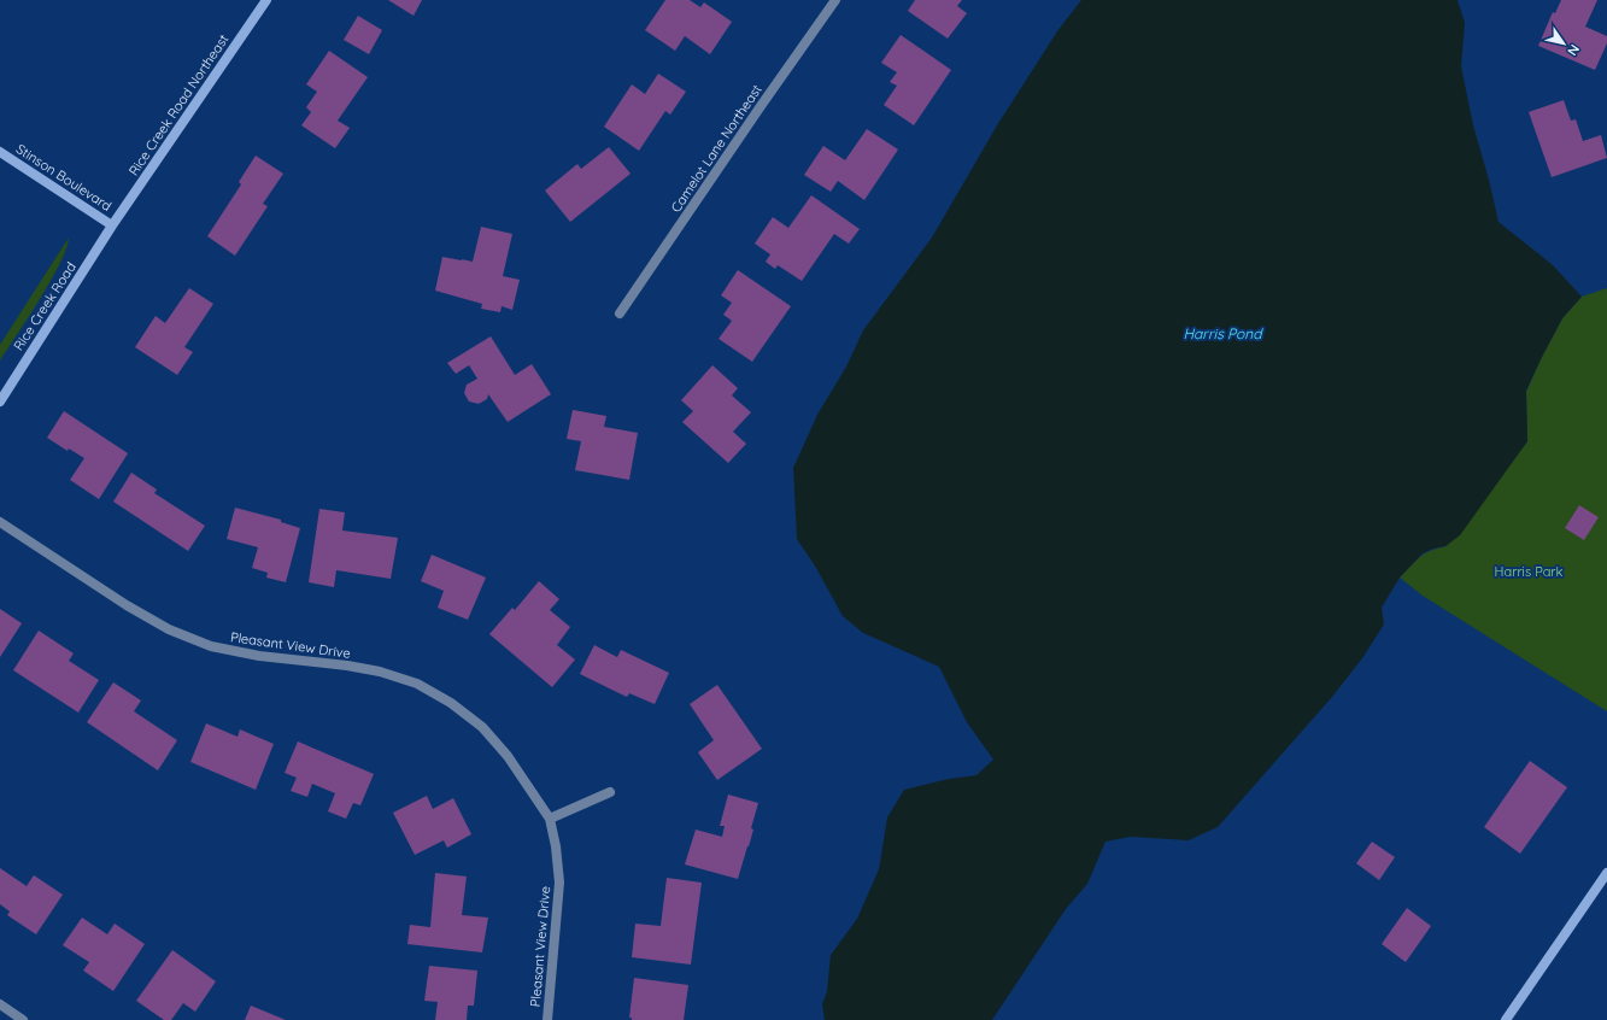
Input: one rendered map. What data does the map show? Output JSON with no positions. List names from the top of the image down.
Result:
{
  "streets": {
    "street": [
      "Rice Creek Road Northeast",
      "Camelot Lane Northeast",
      "Stinson Boulevard",
      "Rice Creek Road",
      "Pleasant View Drive"
    ]
  },
  "crossings": [
    ["Rice Creek Road Northeast", "Stinson Boulevard"],
    ["Rice Creek Road Northeast", "Rice Creek Road"],
    ["Stinson Boulevard", "Rice Creek Road"]
  ],
  "water": ["Harris Pond"],
  "parks": ["Harris Park"],
  "north": "bottom right"
}
